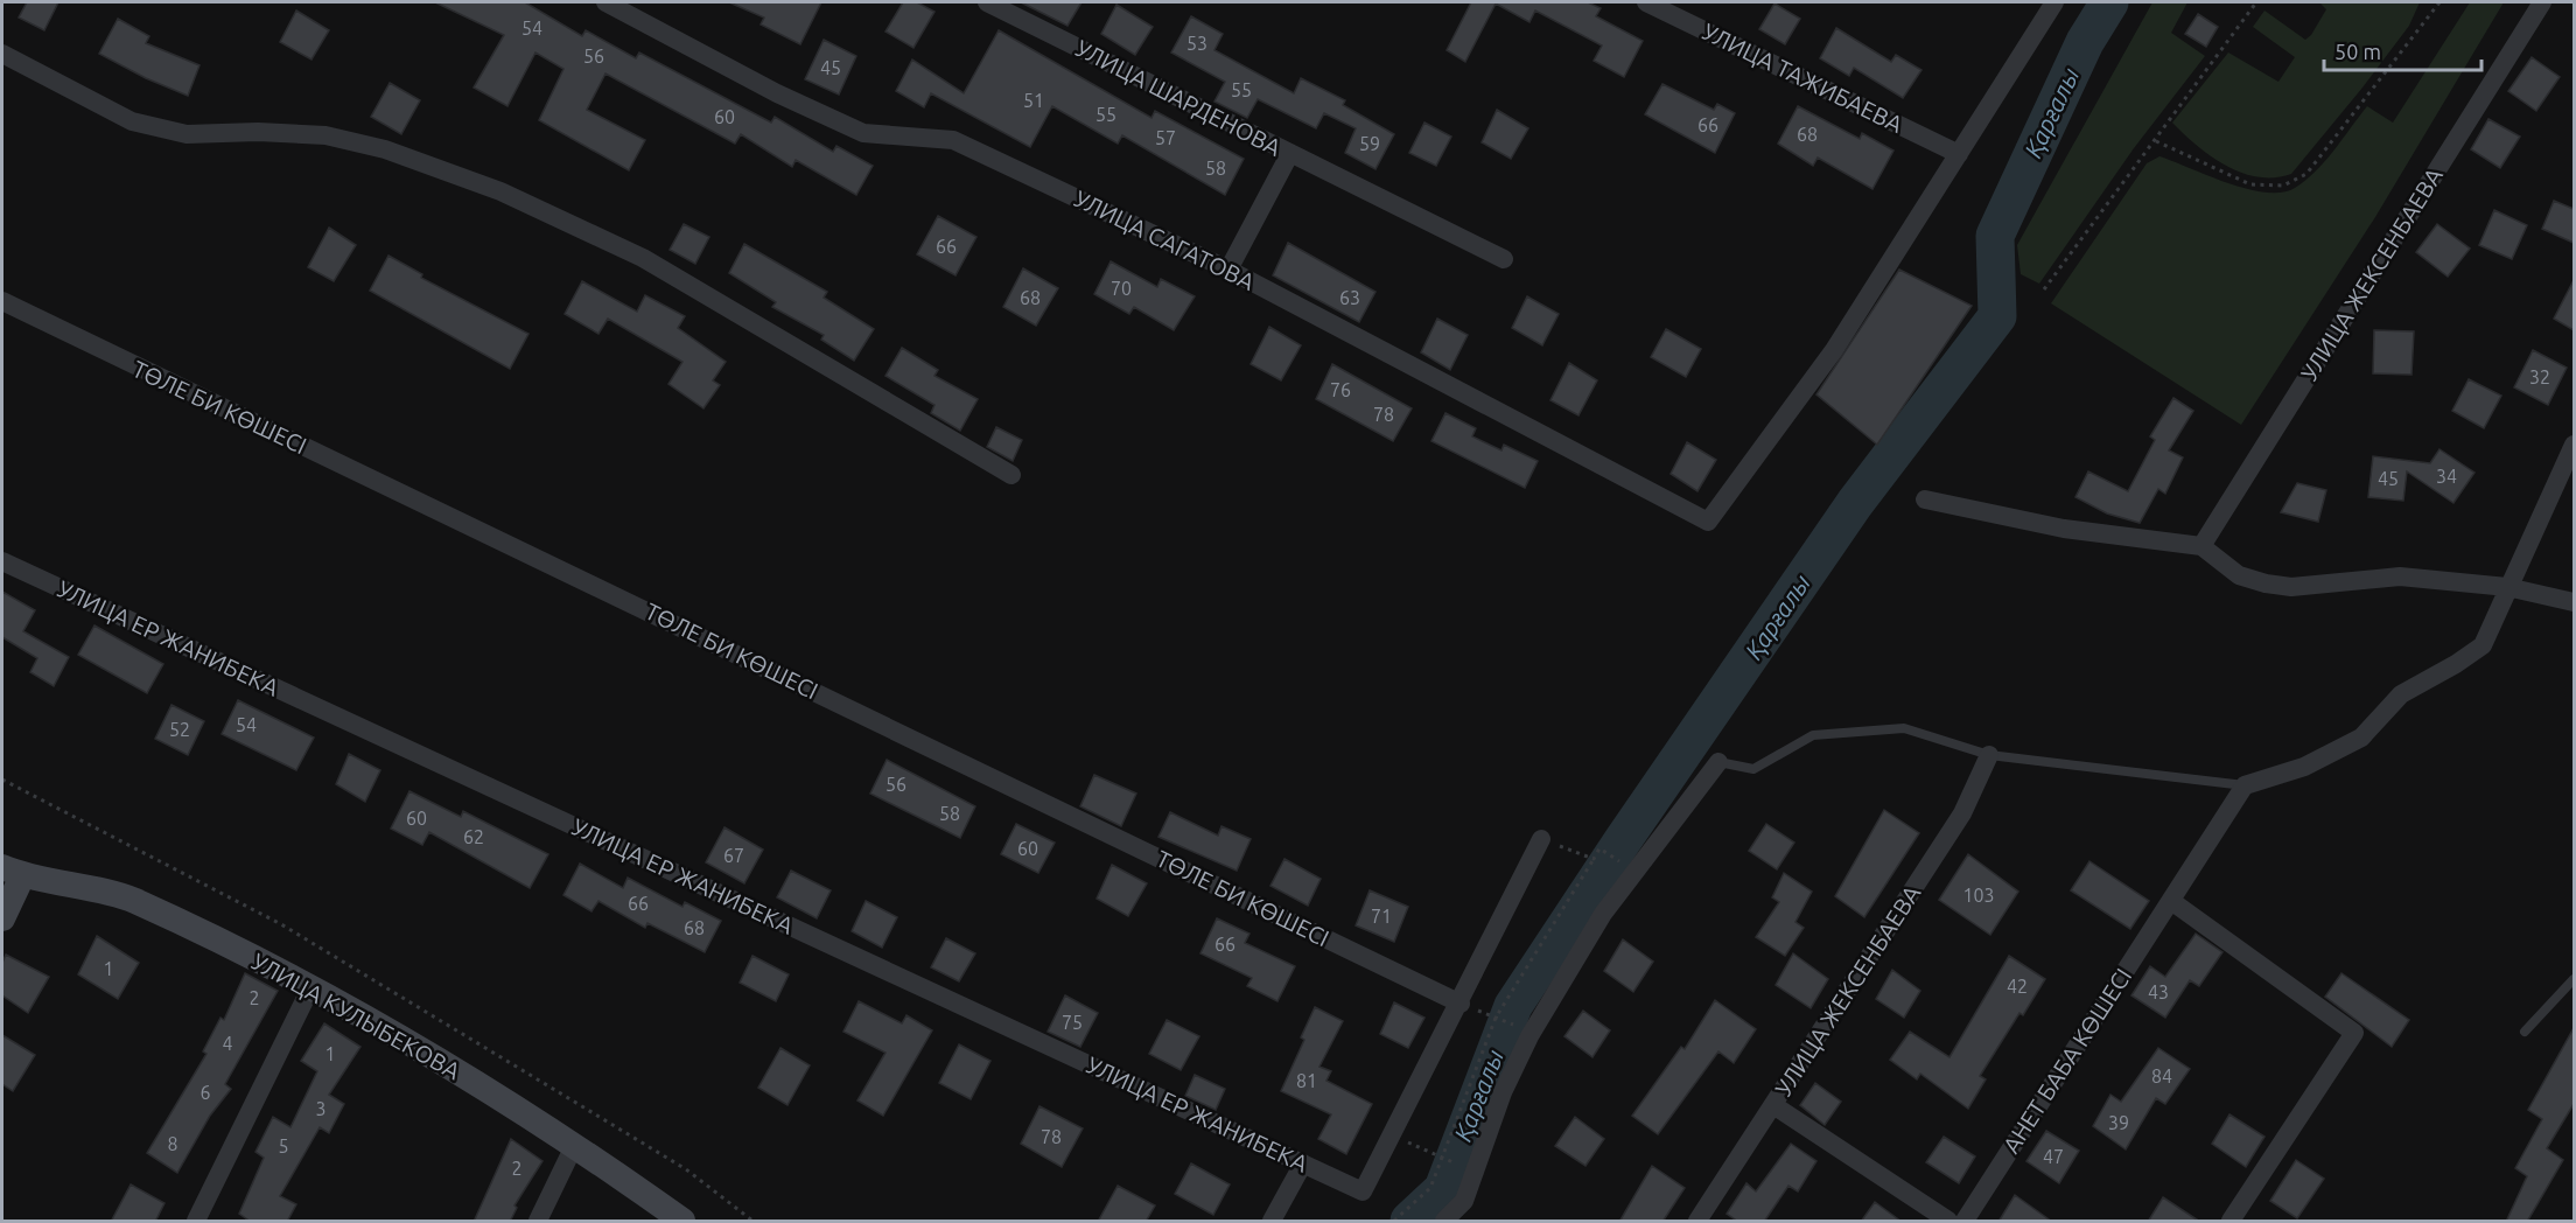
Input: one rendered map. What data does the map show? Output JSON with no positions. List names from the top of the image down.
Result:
{
  "streets": {
    "street": [
      "УЛИЦА ТАЖИБАЕВА",
      "УЛИЦА ШАРДЕНОВА",
      "УЛИЦА САГАТОВА",
      "УЛИЦА ЖЕКСЕНБАЕВА",
      "ТӨЛЕ БИ КӨШЕСІ",
      "УЛИЦА ЕР ЖАНИБЕКА",
      "УЛИЦА КУЛЫБЕКОВА",
      "АНЕТ БАБА КӨШЕСІ"
    ]
  },
  "crossings": [
    ["УЛИЦА ТАЖИБАЕВА", "УЛИЦА САГАТОВА"],
    ["УЛИЦА ШАРДЕНОВА", "УЛИЦА САГАТОВА"]
  ],
  "water": ["Қарғалы"],
  "house_numbers": [
    "54",
    "53",
    "56",
    "45",
    "55",
    "51",
    "55",
    "60",
    "66",
    "68",
    "57",
    "59",
    "58",
    "66",
    "70",
    "68",
    "63",
    "32",
    "76",
    "78",
    "34",
    "45",
    "54",
    "52",
    "56",
    "58",
    "60",
    "62",
    "60",
    "67",
    "103",
    "66",
    "71",
    "68",
    "66",
    "1",
    "42",
    "43",
    "2",
    "75",
    "4",
    "1",
    "84",
    "81",
    "6",
    "3",
    "39",
    "78",
    "8",
    "5",
    "47",
    "2"
  ],
  "scale_bar": "50 m"
}
